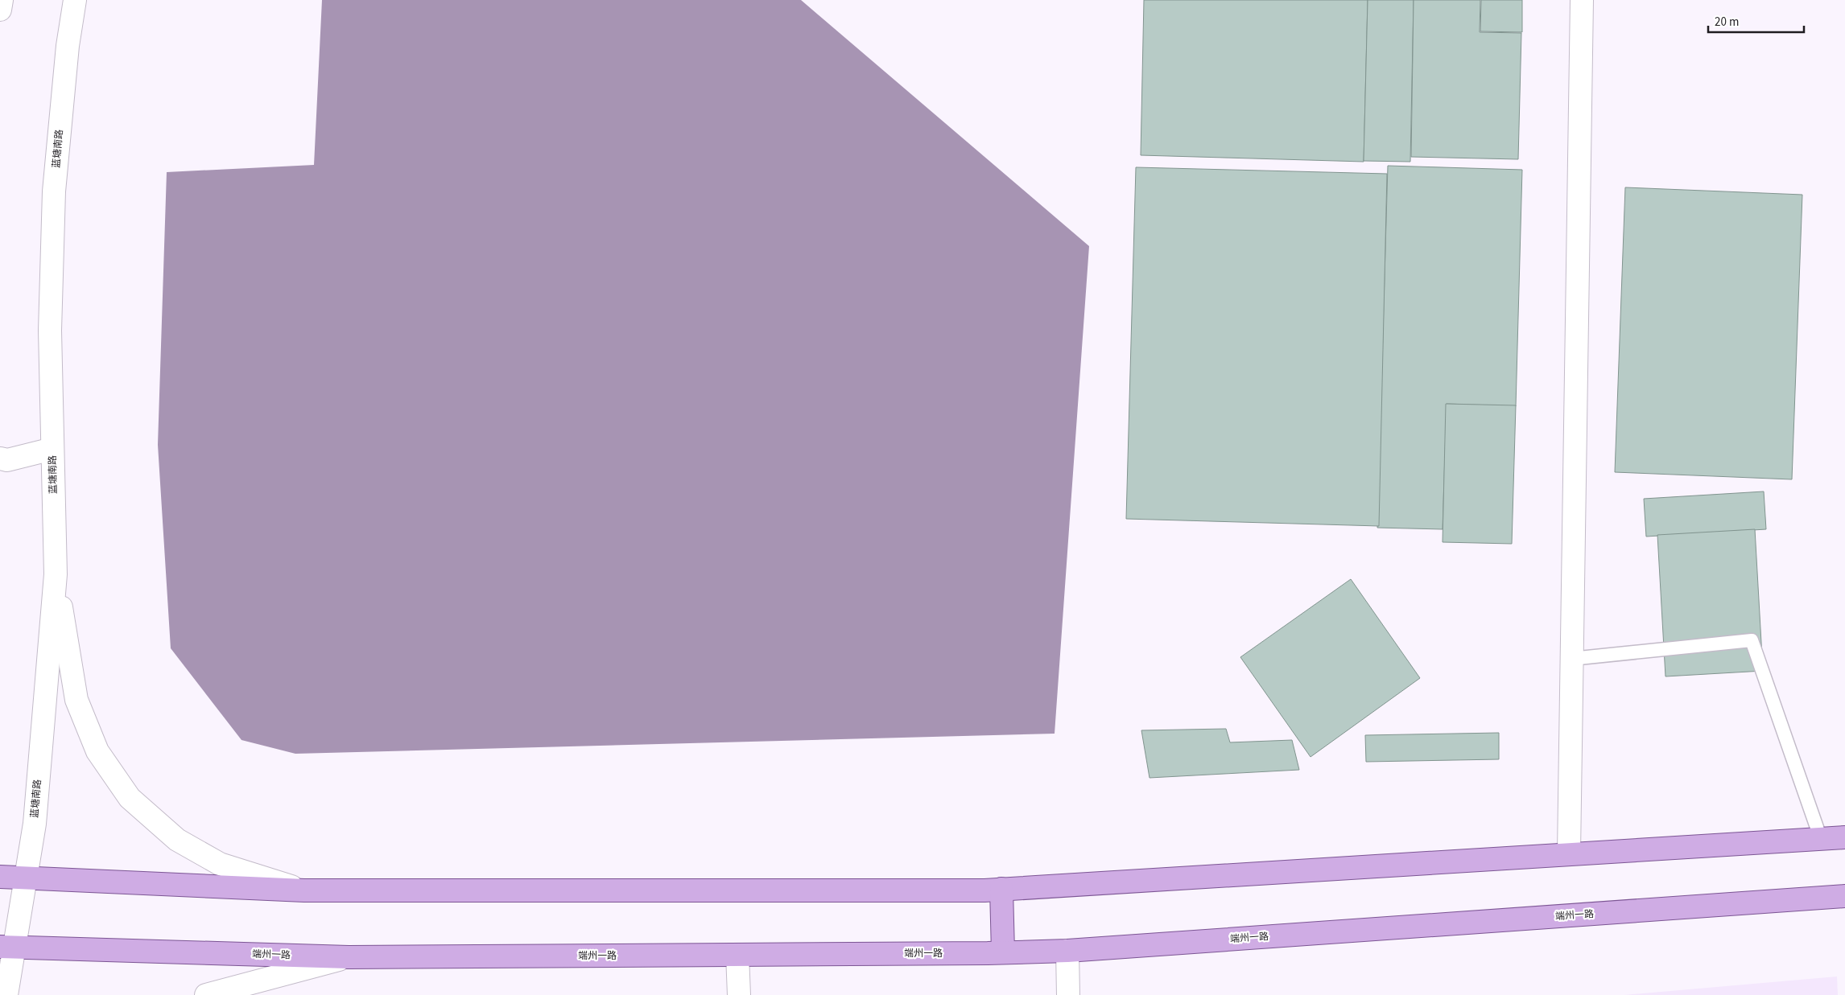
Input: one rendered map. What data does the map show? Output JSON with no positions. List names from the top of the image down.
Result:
{
  "streets": {
    "main road": ["蓝塘南路", "端州一路"]
  },
  "crossings": [
    ["蓝塘南路", "端州一路"]
  ],
  "scale_bar": "20 m"
}
